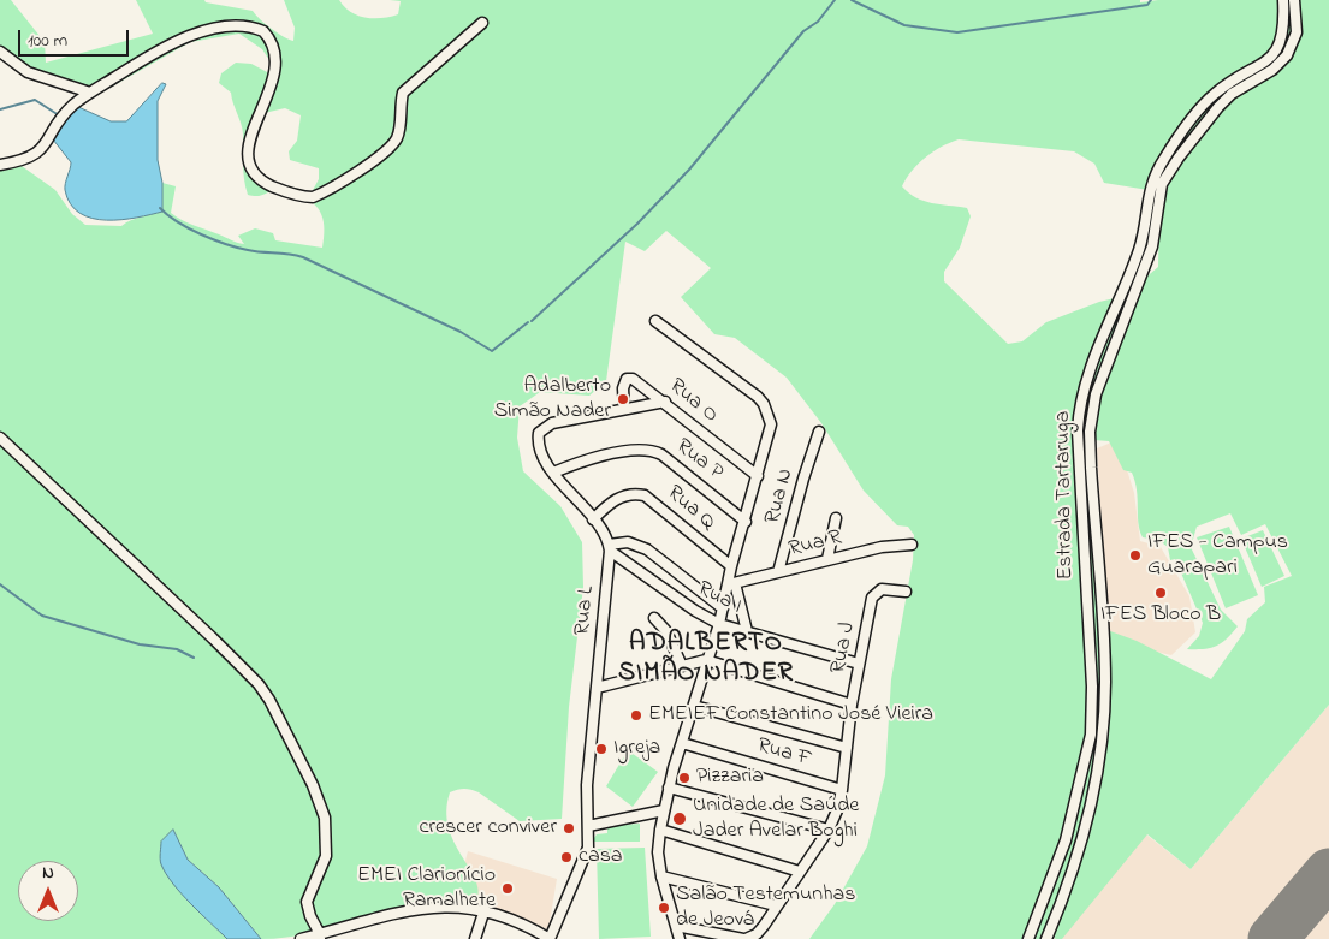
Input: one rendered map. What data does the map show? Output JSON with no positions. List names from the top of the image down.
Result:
{
  "streets": {
    "street": [
      "Rua O",
      "Rua P",
      "Estrada Tartaruga",
      "Rua N",
      "Rua Q",
      "Rua R",
      "Rua I",
      "Rua L",
      "Rua J",
      "Rua F"
    ]
  },
  "crossings": [
    ["Rua N", "Rua R"],
    ["Rua I", "Rua L"],
    ["Rua I", "Rua J"],
    ["Rua J", "Rua F"]
  ],
  "districts": ["ADALBERTO SIMÃO NADER"],
  "places": [
    "Adalberto Simão Nader",
    "IFES - Campus Guarapari",
    "IFES Bloco B",
    "EMEIEF Constantino José Vieira",
    "Igreja",
    "Pizzaria",
    "Unidade de Saúde Jader Avelar Boghi",
    "crescer conviver",
    "casa",
    "EMEI Clarionício Ramalhete",
    "Salão Testemunhas de Jeová"
  ],
  "scale_bar": "100 m",
  "north": "top"
}
